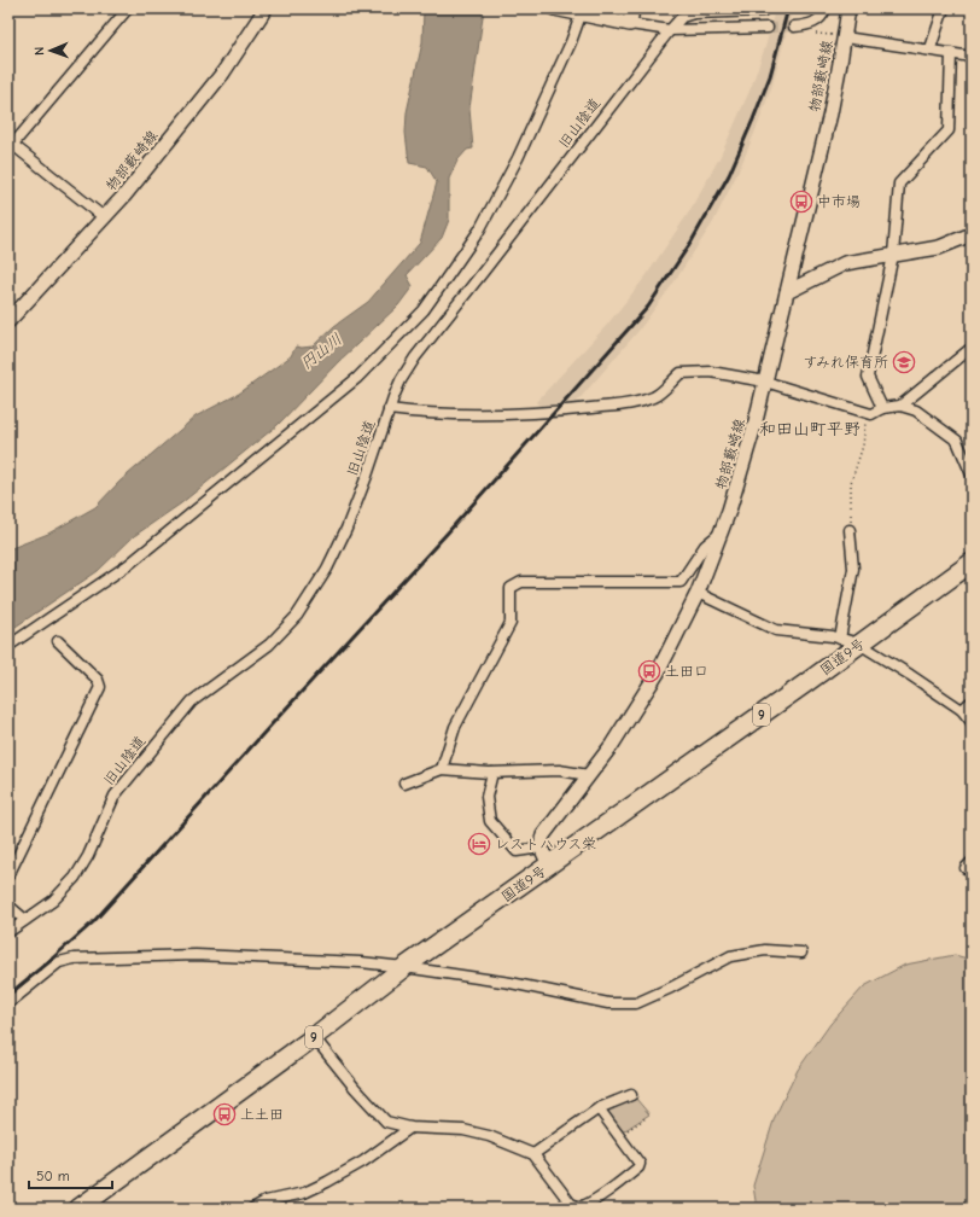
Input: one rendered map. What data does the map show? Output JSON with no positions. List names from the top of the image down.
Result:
{
  "streets": {
    "highway": ["国道9号", "9"],
    "main road": ["物部藪崎線"],
    "street": ["旧山陰道"]
  },
  "districts": ["和田山町平野"],
  "water": ["円山川"],
  "places": {
    "bus stop": ["中市場", "土田口", "上土田"],
    "school or university": ["すみれ保育所"],
    "hotel": ["レストハウス栄"]
  },
  "scale_bar": "50 m",
  "north": "left"
}
